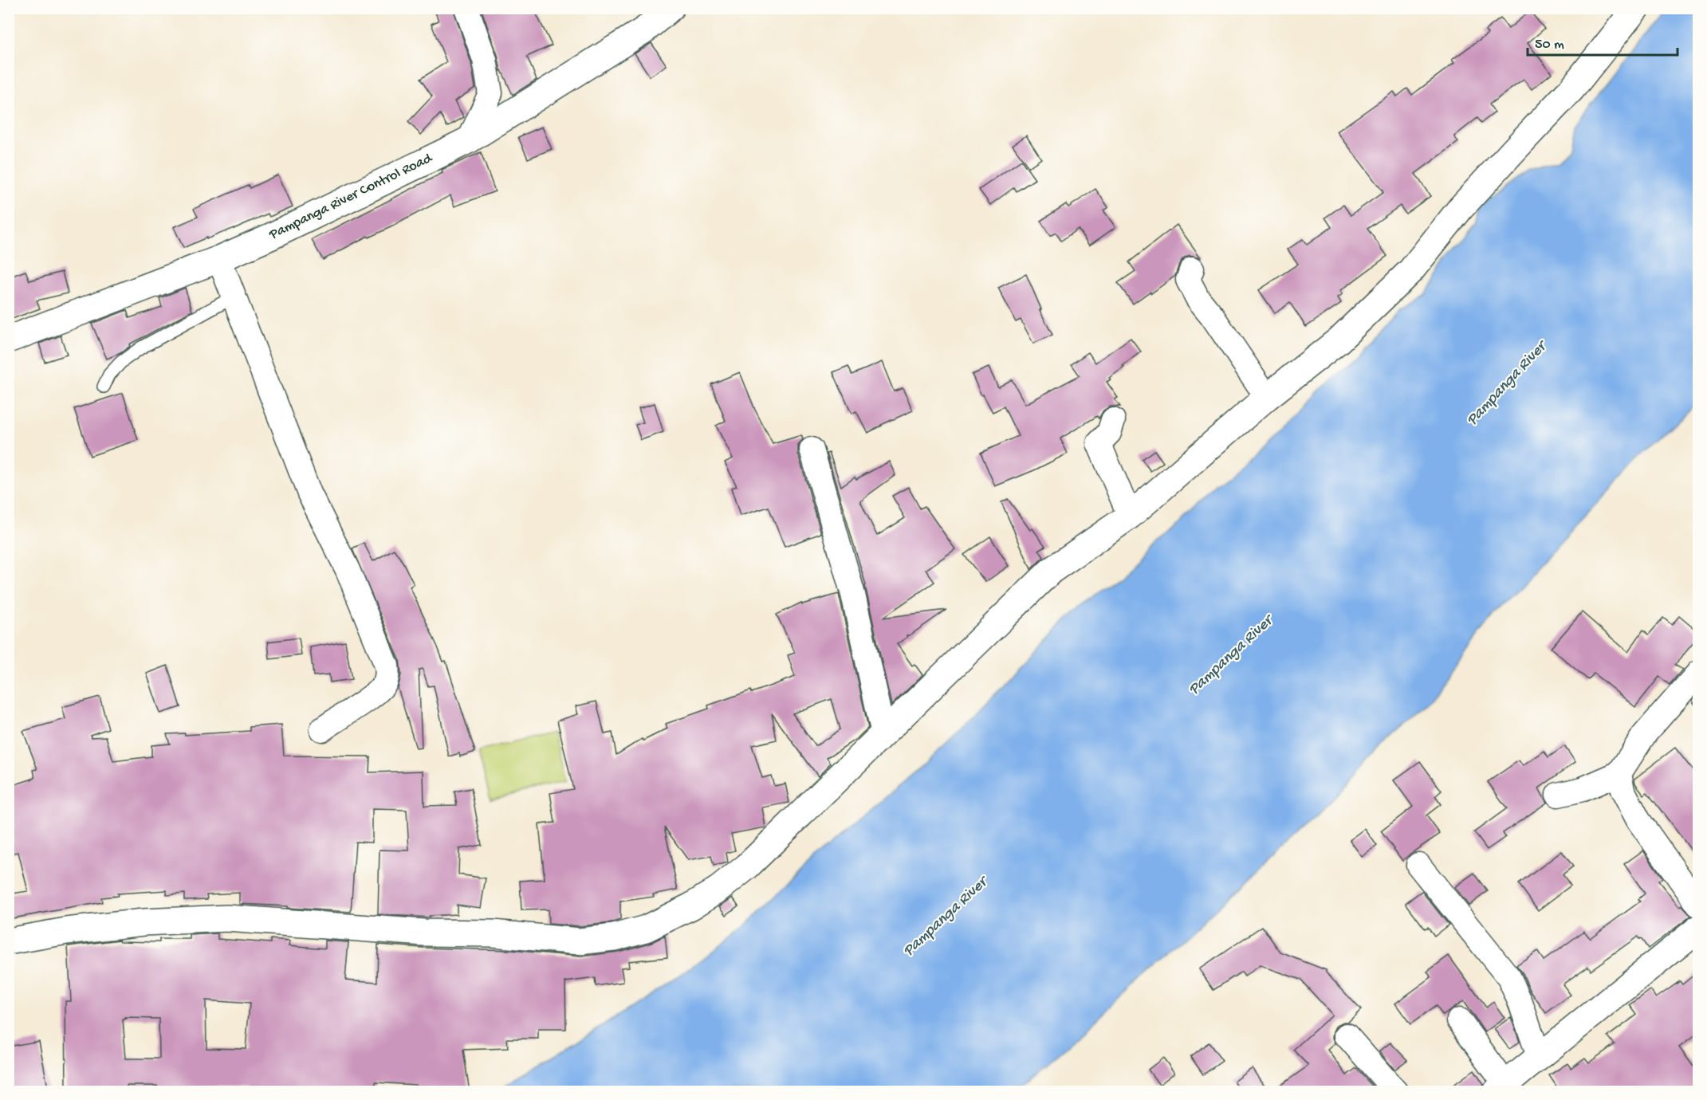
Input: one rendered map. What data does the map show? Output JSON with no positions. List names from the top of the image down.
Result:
{
  "streets": {
    "street": ["Pampanga River Control Road"]
  },
  "water": ["Pampanga River"],
  "scale_bar": "50 m"
}
